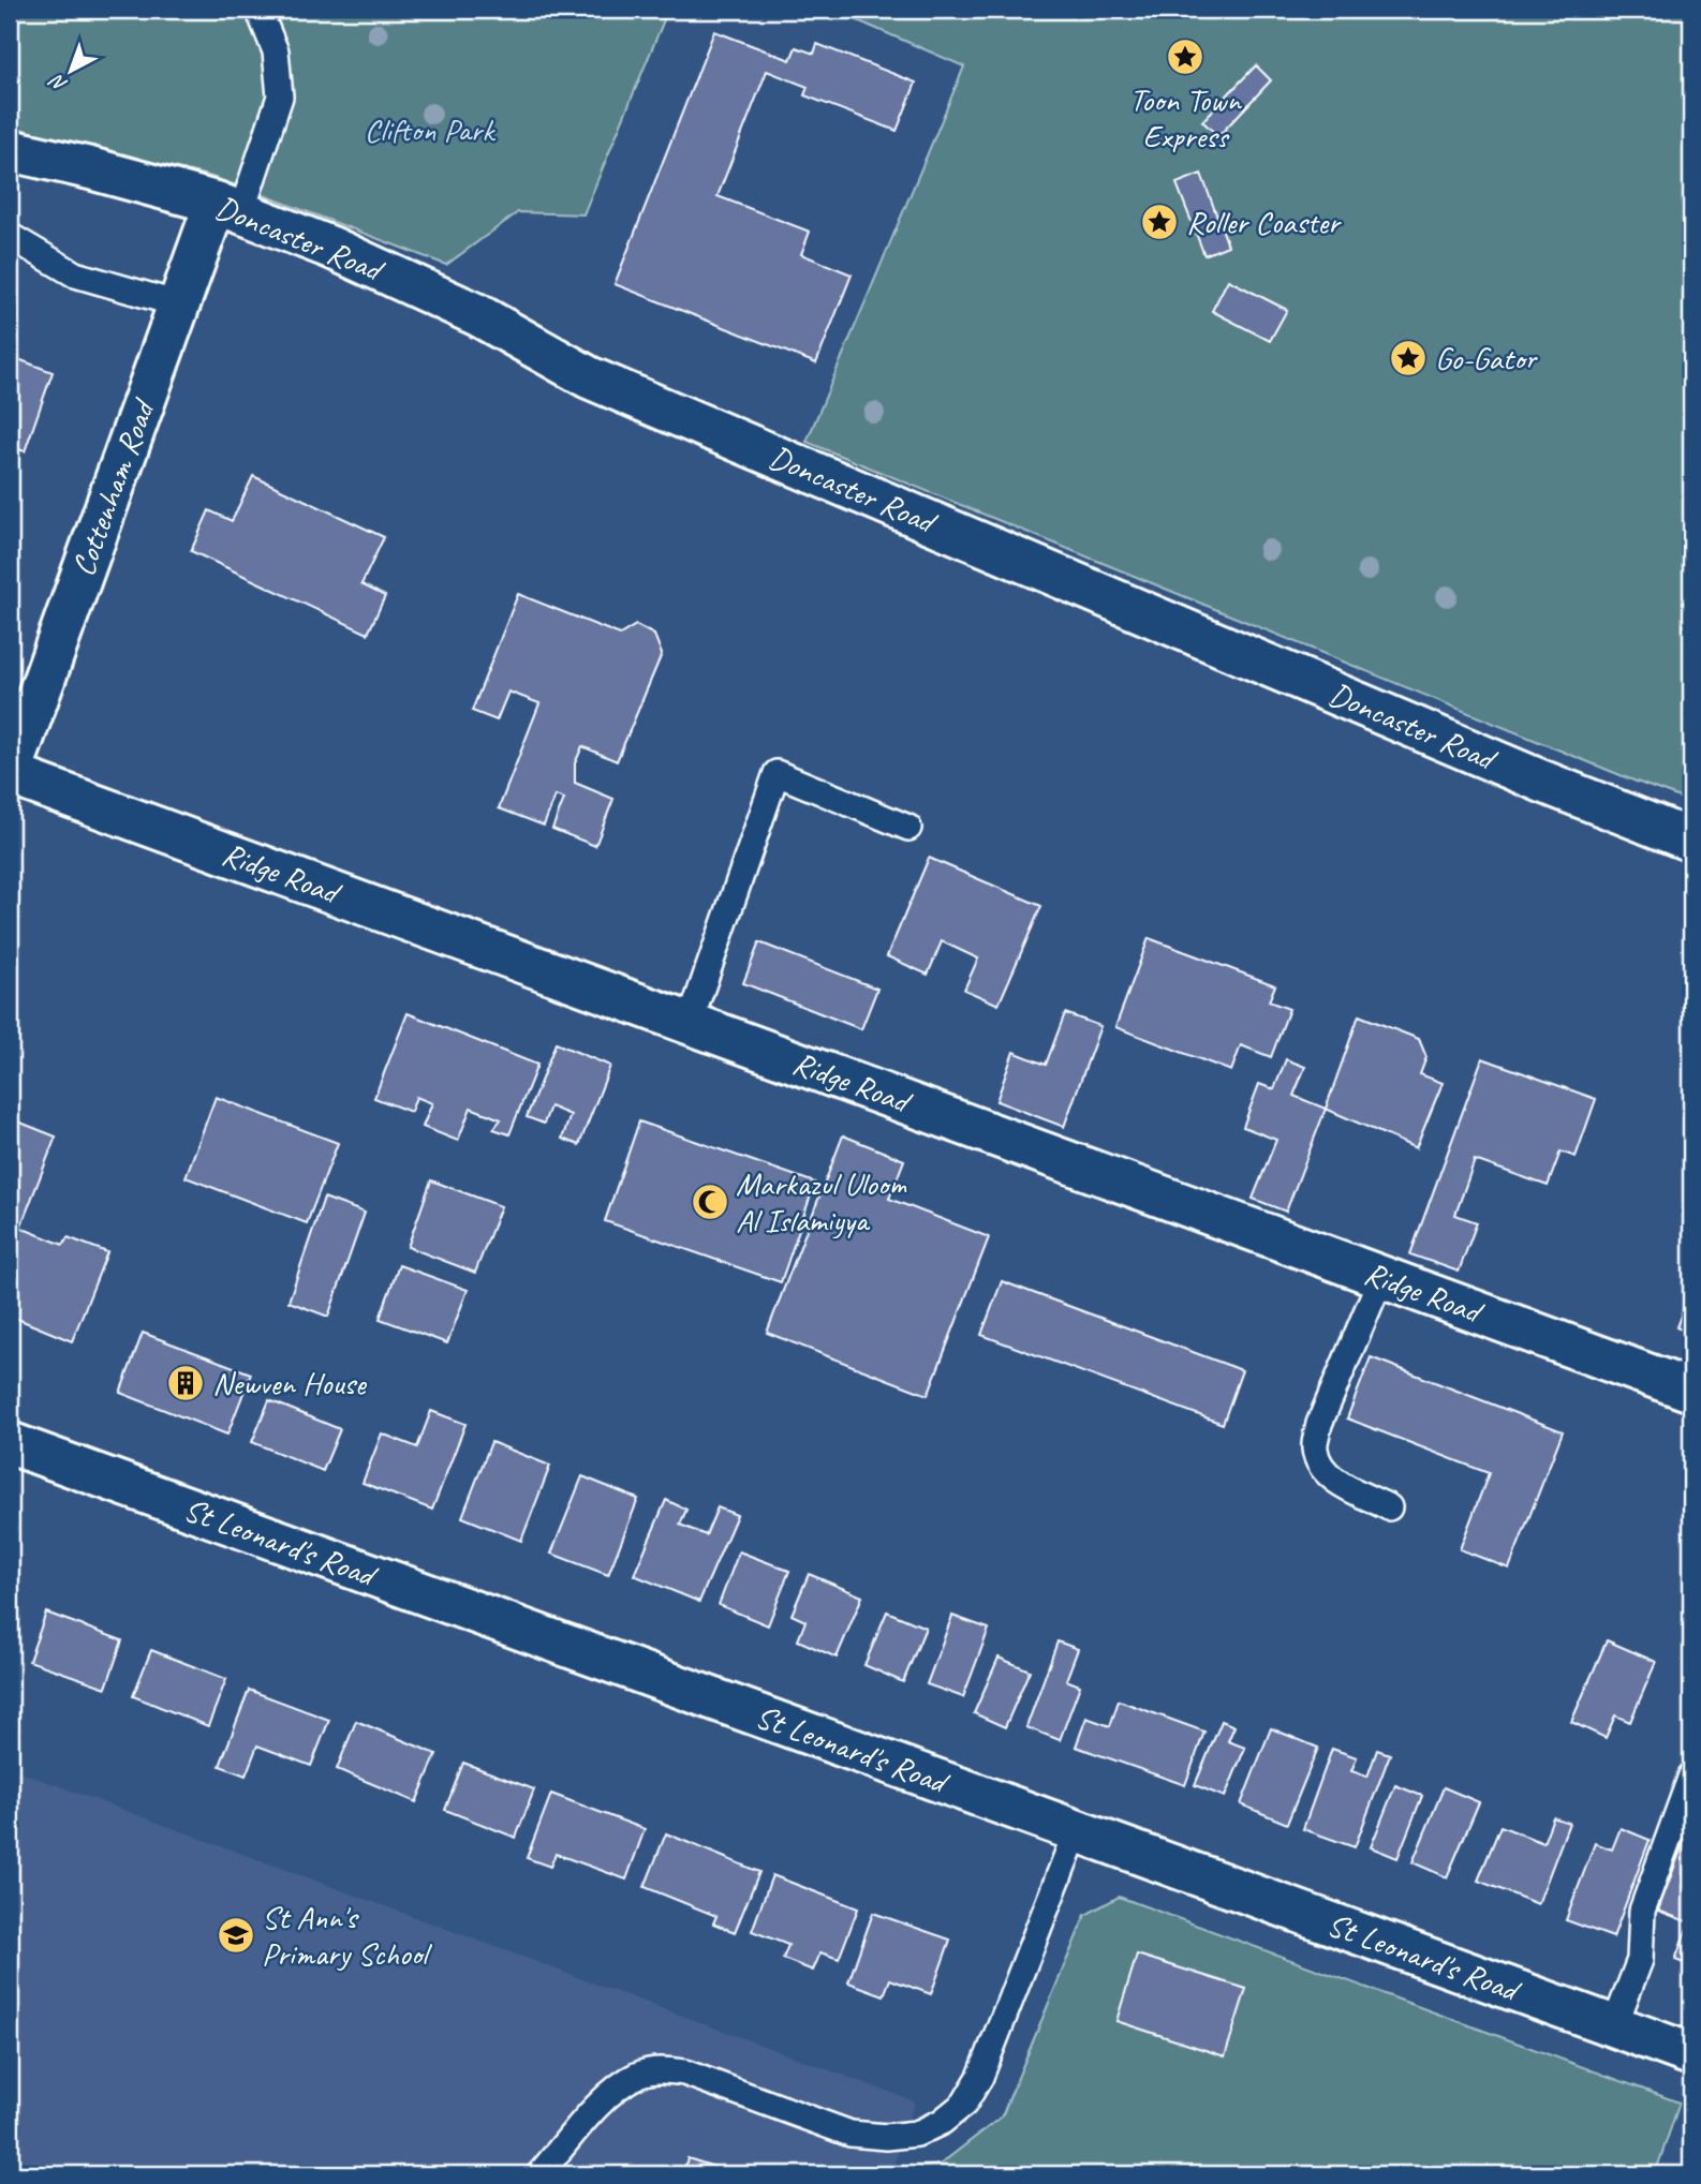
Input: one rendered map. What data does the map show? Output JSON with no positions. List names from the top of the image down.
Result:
{
  "streets": {
    "street": [
      "Doncaster Road",
      "Cottenham Road",
      "Ridge Road",
      "St Leonard's Road"
    ]
  },
  "crossings": [
    ["Doncaster Road", "Cottenham Road"],
    ["Cottenham Road", "Ridge Road"]
  ],
  "parks": ["Clifton Park"],
  "places": {
    "place": ["Toon Town Express", "Roller Coaster", "Go-Gator"],
    "mosque": ["Markazul Uloom Al Islamiyya"],
    "building": ["Newven House"],
    "school or university": ["St Ann's Primary School"]
  },
  "north": "bottom left"
}
